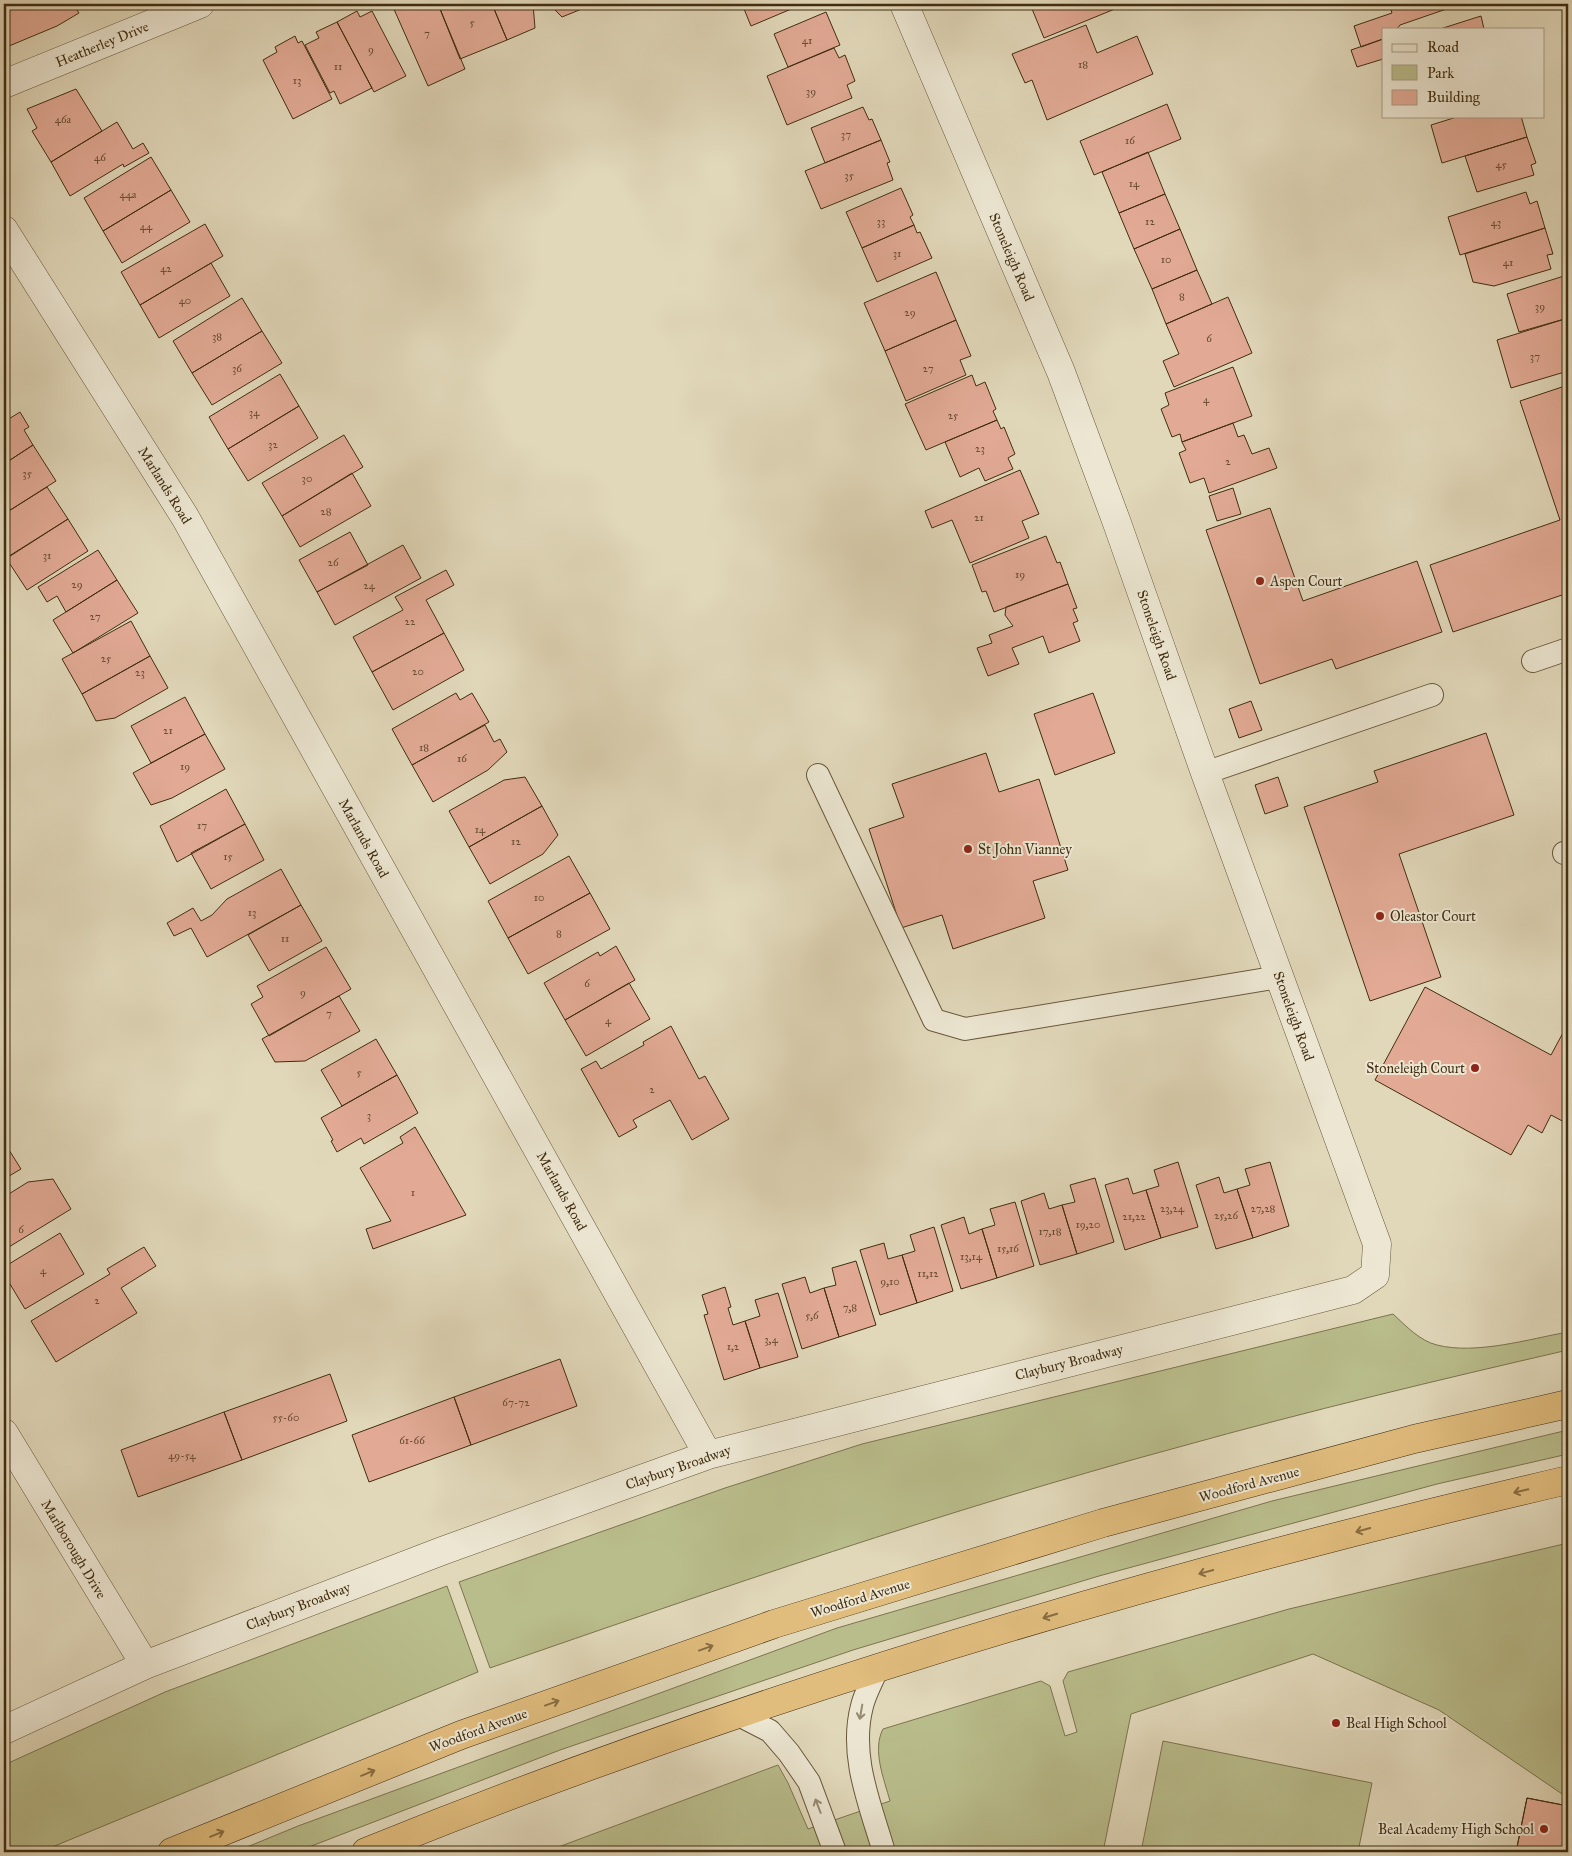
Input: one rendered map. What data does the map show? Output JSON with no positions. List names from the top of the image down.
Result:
{
  "streets": {
    "highway": ["Woodford Avenue"],
    "street": [
      "Heatherley Drive",
      "Stoneleigh Road",
      "Marlands Road",
      "Claybury Broadway",
      "Marlborough Drive"
    ]
  },
  "crossings": [
    ["Stoneleigh Road", "Claybury Broadway"],
    ["Marlands Road", "Claybury Broadway"],
    ["Claybury Broadway", "Marlborough Drive"]
  ],
  "places": [
    "Aspen Court",
    "St John Vianney",
    "Oleastor Court",
    "Stoneleigh Court",
    "Beal High School",
    "Beal Academy High School"
  ],
  "house_numbers": [
    "5",
    "7",
    "41",
    "9",
    "18",
    "11",
    "13",
    "39",
    "46a",
    "37",
    "16",
    "46",
    "45",
    "35",
    "14",
    "44a",
    "33",
    "12",
    "43",
    "44",
    "31",
    "10",
    "41",
    "42",
    "8",
    "40",
    "39",
    "29",
    "38",
    "6",
    "37",
    "36",
    "27",
    "4",
    "34",
    "25",
    "32",
    "23",
    "2",
    "35",
    "30",
    "28",
    "21",
    "31",
    "26",
    "19",
    "29",
    "24",
    "27",
    "22",
    "25",
    "20",
    "23",
    "21",
    "18",
    "16",
    "19",
    "17",
    "14",
    "12",
    "15",
    "10",
    "13",
    "8",
    "11",
    "6",
    "9",
    "7",
    "4",
    "5",
    "2",
    "3",
    "1",
    "23,24",
    "27,28",
    "25,26",
    "21,22",
    "19,20",
    "6",
    "17,18",
    "15,16",
    "13,14",
    "4",
    "11,12",
    "9,10",
    "2",
    "7,8",
    "5,6",
    "3,4",
    "1,2",
    "67-72",
    "55-60",
    "61-66",
    "49-54"
  ],
  "legend": ["Road", "Park", "Building"]
}
